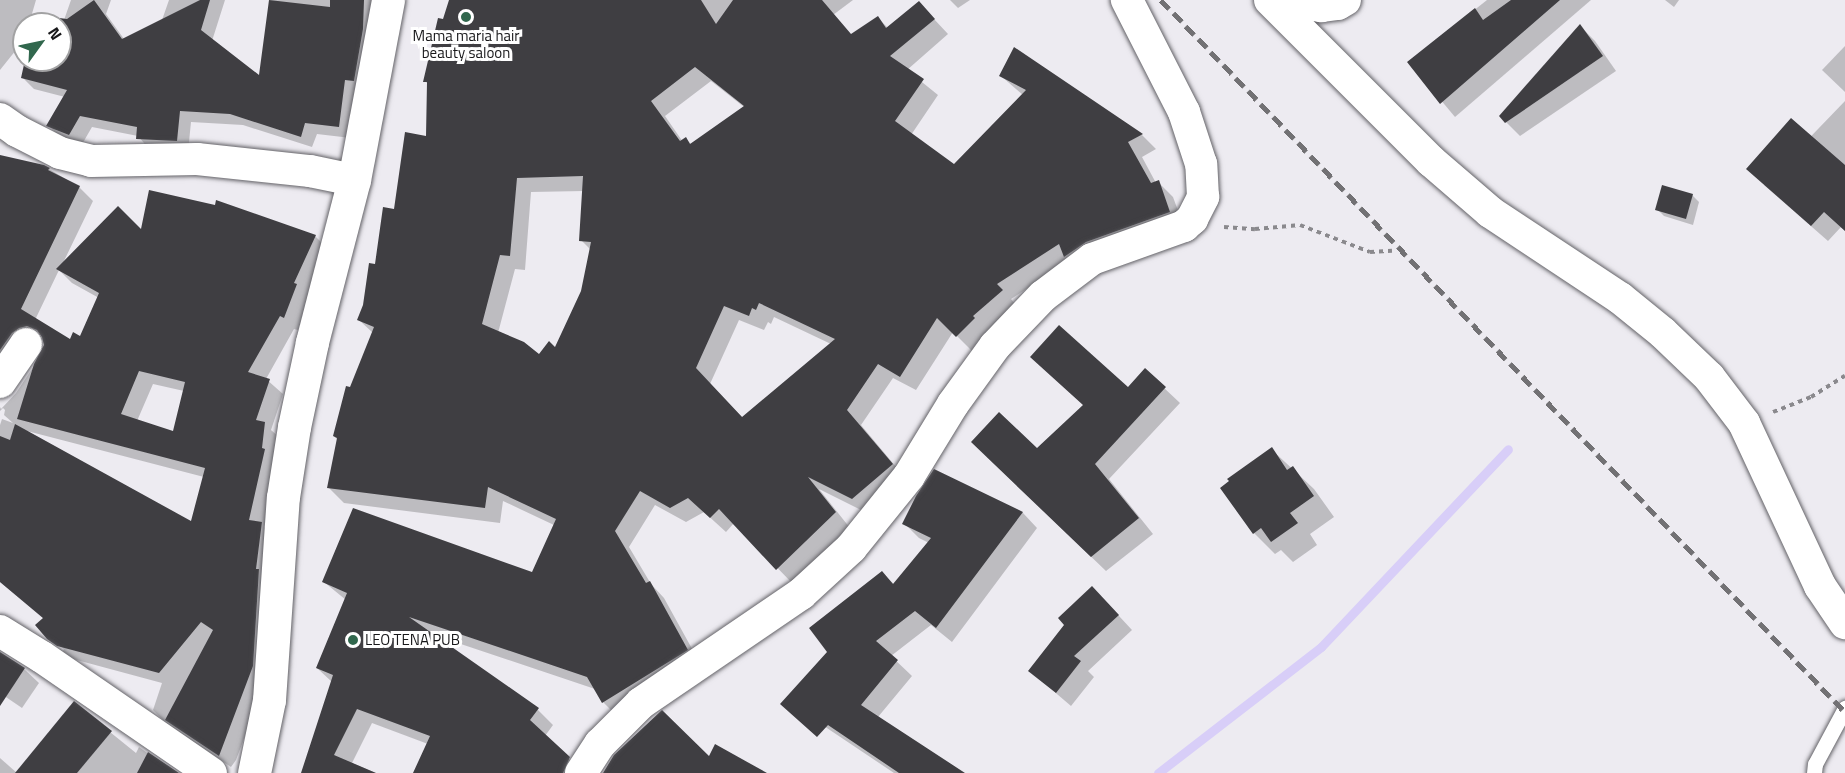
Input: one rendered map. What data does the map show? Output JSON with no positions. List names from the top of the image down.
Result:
{
  "places": ["Mama maria hair beauty saloon", "LEO TENA PUB"],
  "north": "top right"
}
